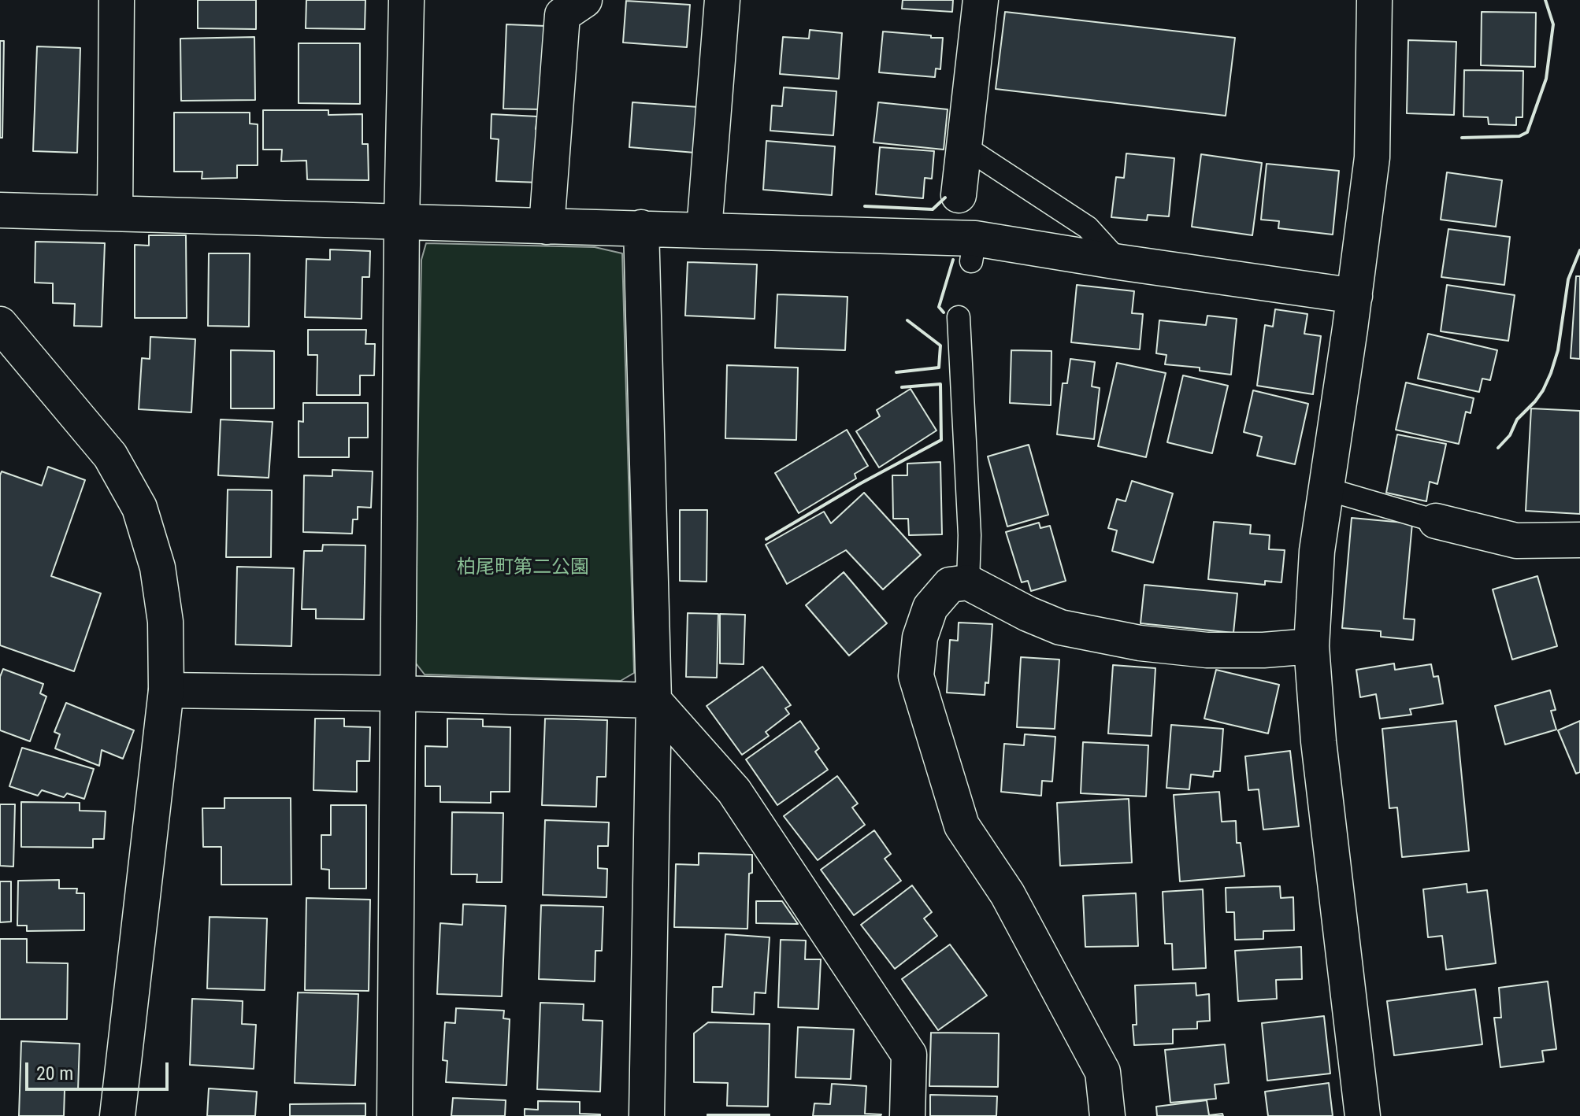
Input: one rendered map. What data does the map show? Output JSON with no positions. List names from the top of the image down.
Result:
{
  "parks": ["柏尾町第二公園"],
  "scale_bar": "20 m"
}
